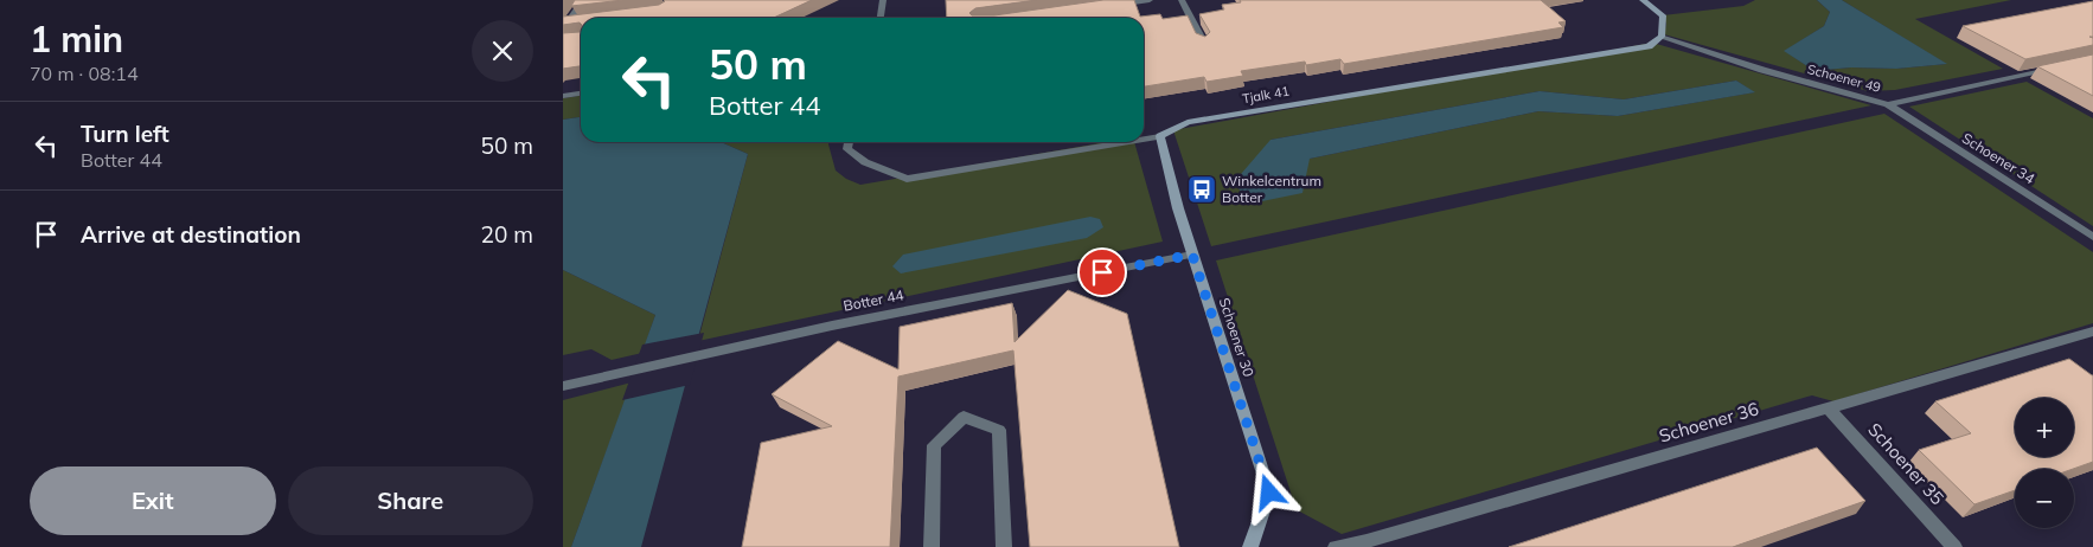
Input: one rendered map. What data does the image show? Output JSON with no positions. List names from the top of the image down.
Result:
{
  "streets": {
    "street": [
      "Schoener 49",
      "Tjalk 41",
      "Schoener 34",
      "Botter 44",
      "Schoener 30",
      "Schoener 36",
      "Schoener 35"
    ]
  },
  "crossings": [
    ["Schoener 49", "Tjalk 41"],
    ["Schoener 49", "Schoener 34"],
    ["Tjalk 41", "Schoener 30"],
    ["Botter 44", "Schoener 30"],
    ["Schoener 36", "Schoener 35"]
  ],
  "places": {
    "bus stop": ["Winkelcentrum Botter"]
  },
  "page": {
    "heading": ["1 min", "70 m · 08:14"],
    "turn": ["50 m", "Botter 44"],
    "list": [
      {
        "name": "Turn left",
        "note": "Botter 44",
        "value": "50 m"
      },
      {
        "name": "Arrive at destination",
        "value": "20 m"
      }
    ],
    "map_buttons": ["+", "−"],
    "buttons": ["Exit", "Share"]
  }
}
